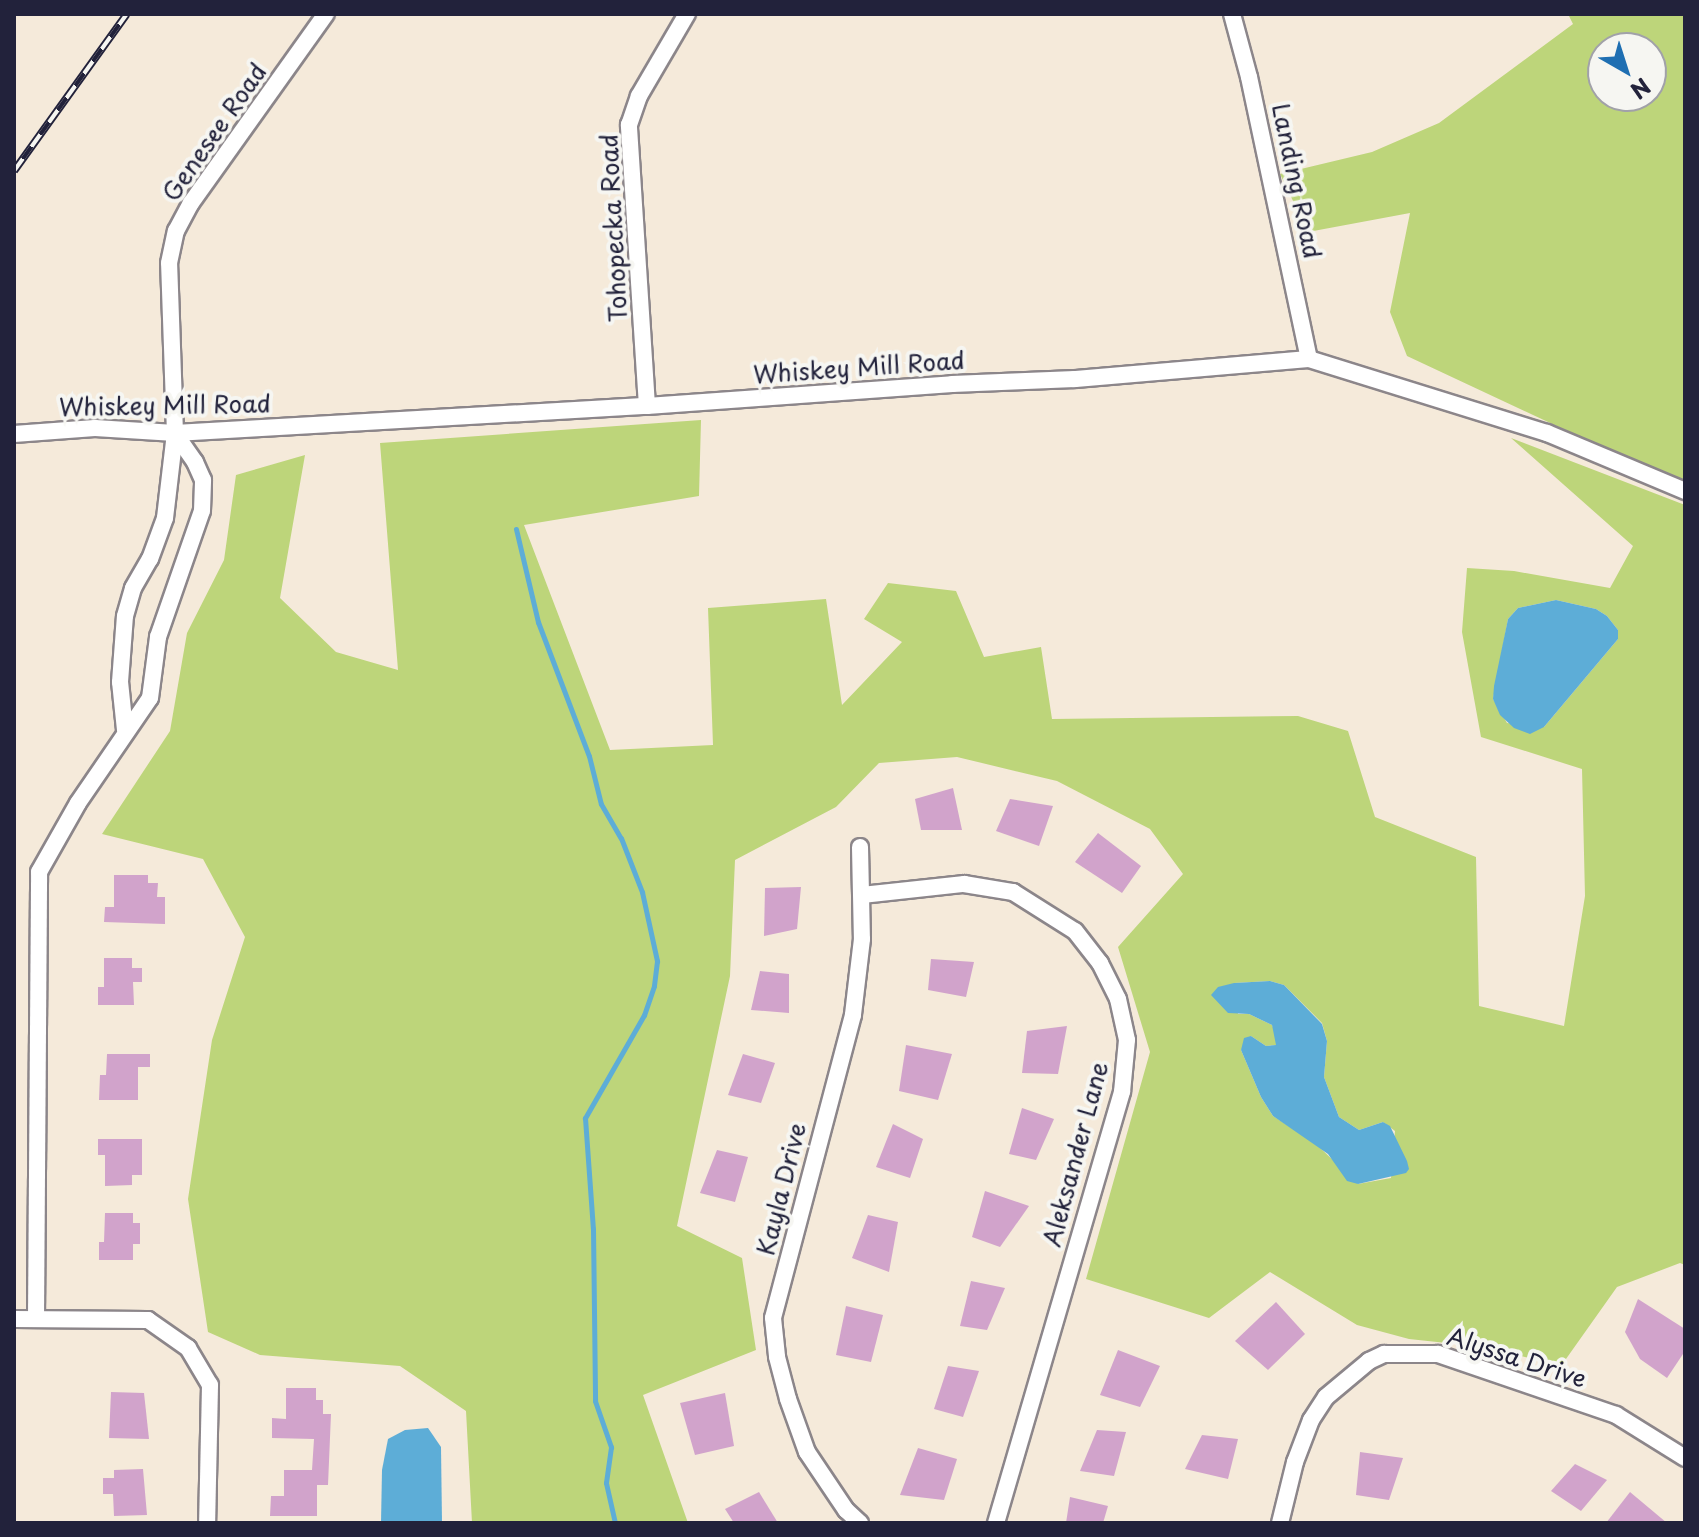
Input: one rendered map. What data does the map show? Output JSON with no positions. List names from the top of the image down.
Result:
{
  "streets": {
    "street": [
      "Genesee Road",
      "Landing Road",
      "Tohopecka Road",
      "Whiskey Mill Road",
      "Aleksander Lane",
      "Kayla Drive",
      "Alyssa Drive"
    ]
  },
  "crossings": [
    ["Genesee Road", "Whiskey Mill Road"],
    ["Landing Road", "Whiskey Mill Road"],
    ["Tohopecka Road", "Whiskey Mill Road"],
    ["Aleksander Lane", "Kayla Drive"]
  ],
  "north": "bottom right"
}
